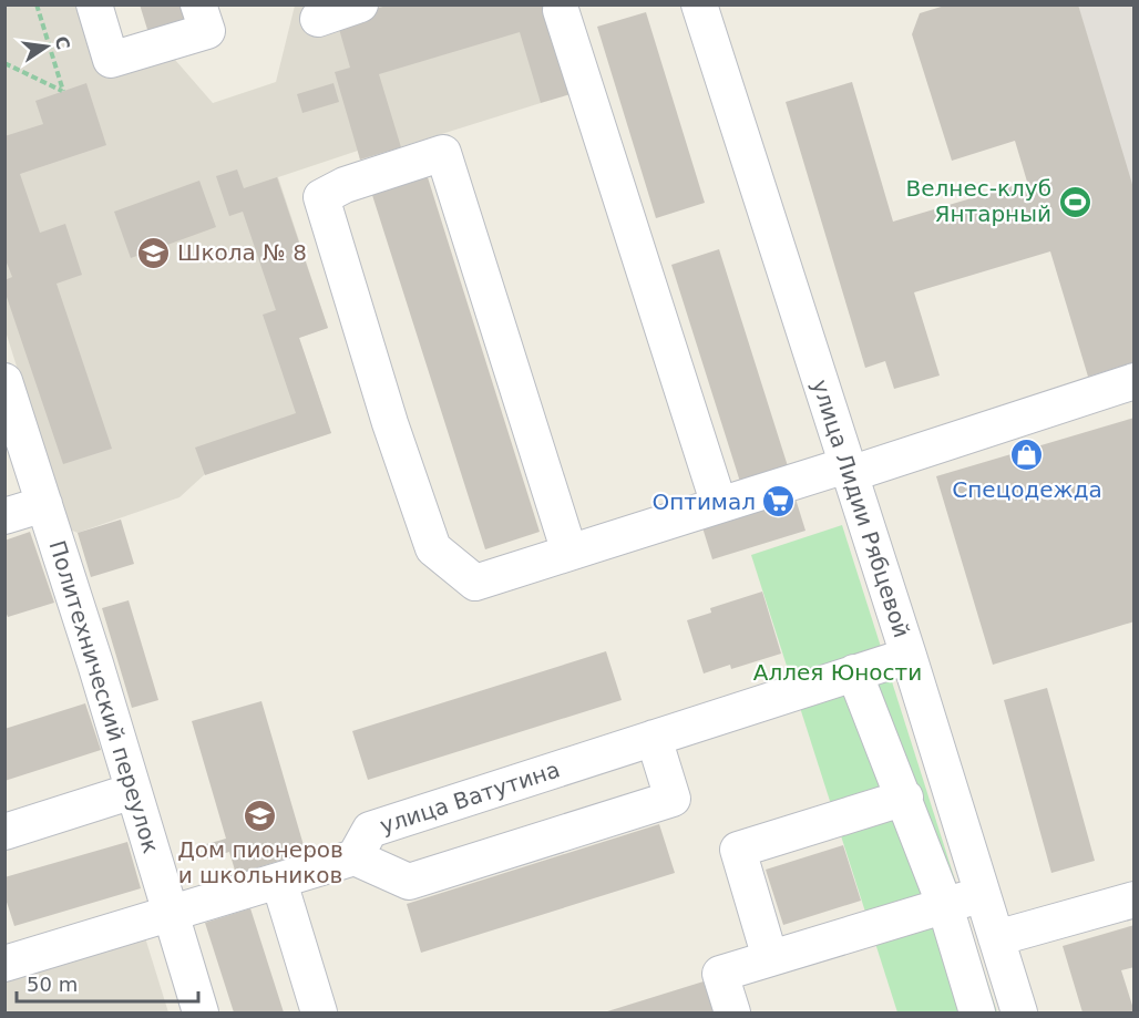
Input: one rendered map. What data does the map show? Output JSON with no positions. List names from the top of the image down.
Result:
{
  "streets": {
    "street": ["улица Лидии Рябцевой", "Политехнический переулок", "улица Ватутина"]
  },
  "crossings": [
    ["улица Лидии Рябцевой", "улица Ватутина"]
  ],
  "parks": ["Аллея Юности"],
  "places": {
    "sports": ["Велнес-клуб Янтарный"],
    "school or university": ["Школа № 8", "Дом пионеров и школьников"],
    "shop": ["Спецодежда"],
    "supermarket": ["Оптимал"]
  },
  "scale_bar": "50 m",
  "north": "right"
}
